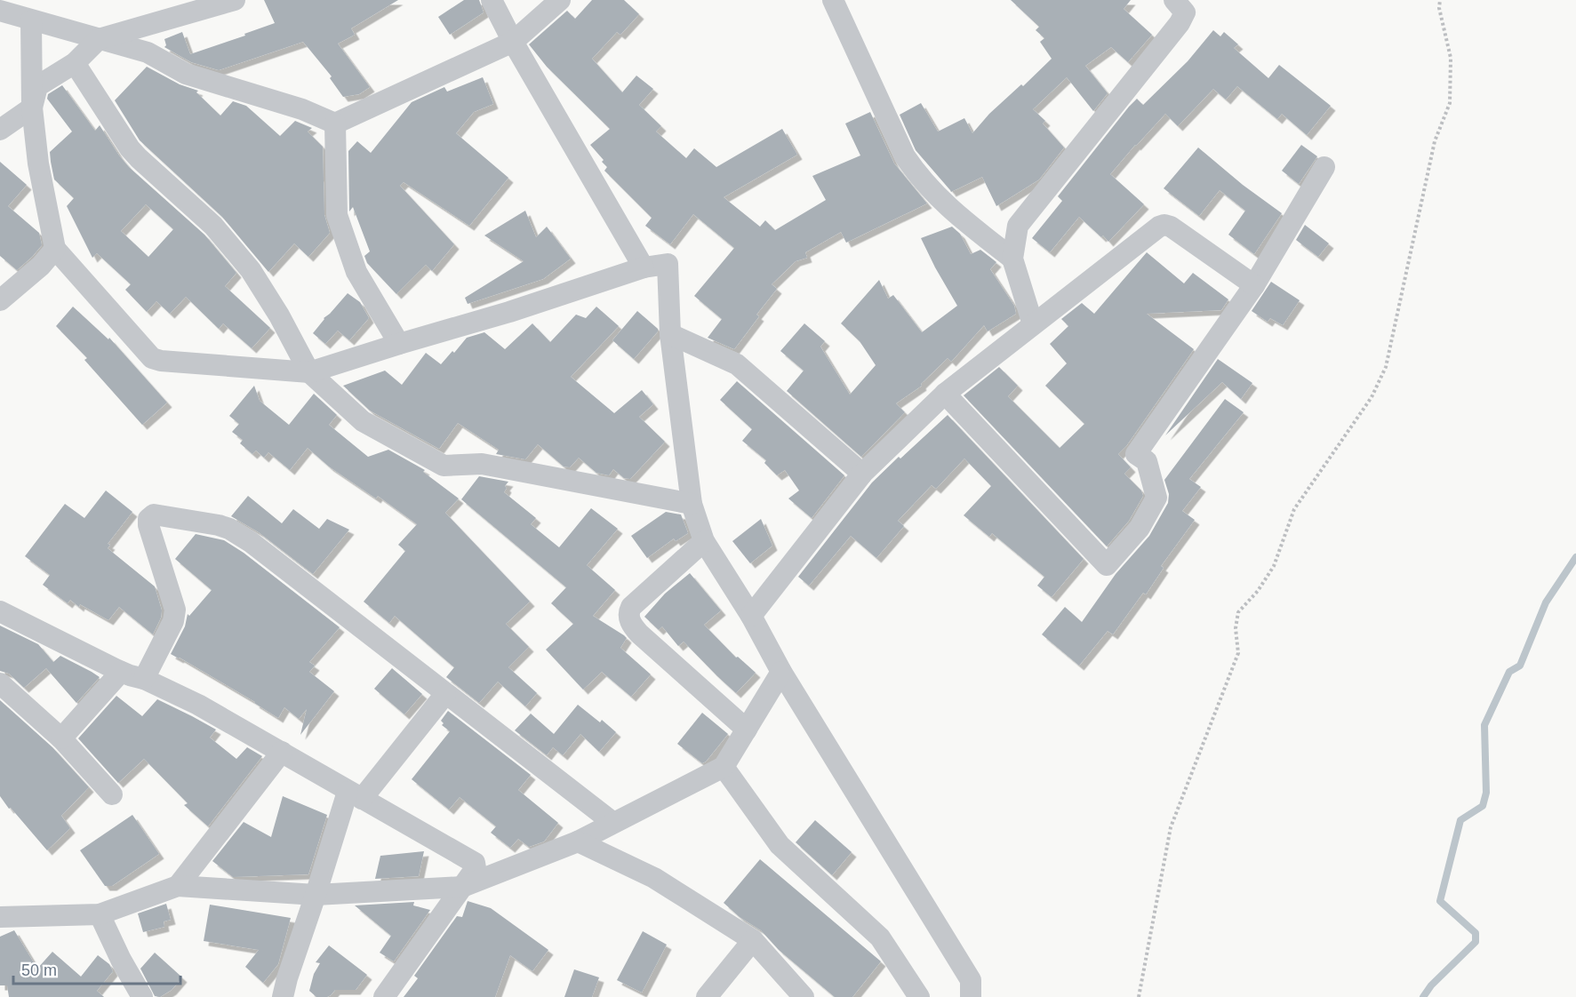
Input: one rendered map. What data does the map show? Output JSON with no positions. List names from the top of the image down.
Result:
{
  "scale_bar": "50 m"
}
